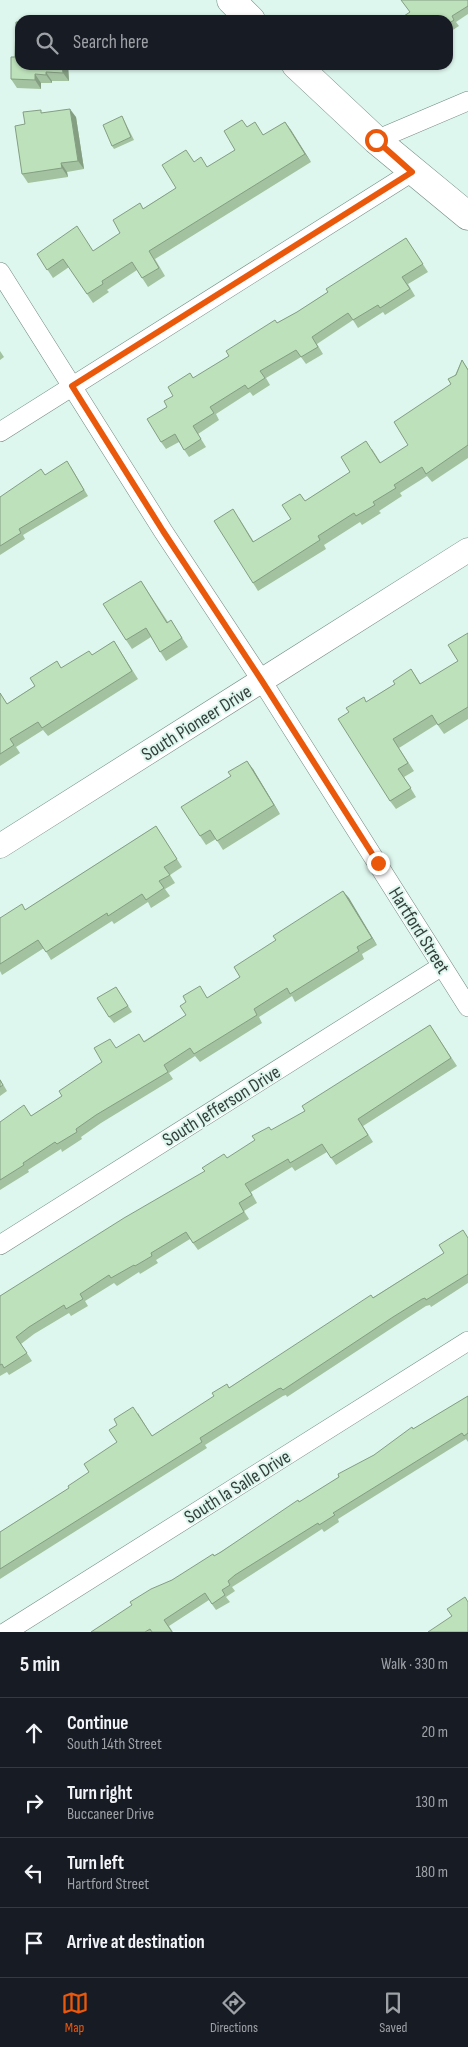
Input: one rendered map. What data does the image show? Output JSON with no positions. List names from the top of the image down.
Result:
{
  "streets": {
    "street": [
      "South Pioneer Drive",
      "Hartford Street",
      "South Jefferson Drive",
      "South la Salle Drive"
    ]
  },
  "crossings": [
    ["South Pioneer Drive", "Hartford Street"],
    ["Hartford Street", "South Jefferson Drive"]
  ],
  "page": {
    "search": "Search here",
    "heading": ["5 min", "Walk · 330 m"],
    "list": [
      ["Continue", "South 14th Street", "20 m"],
      ["Turn right", "Buccaneer Drive", "130 m"],
      ["Turn left", "Hartford Street", "180 m"],
      "Arrive at destination"
    ],
    "nav": ["Map", "Directions", "Saved"]
  }
}
